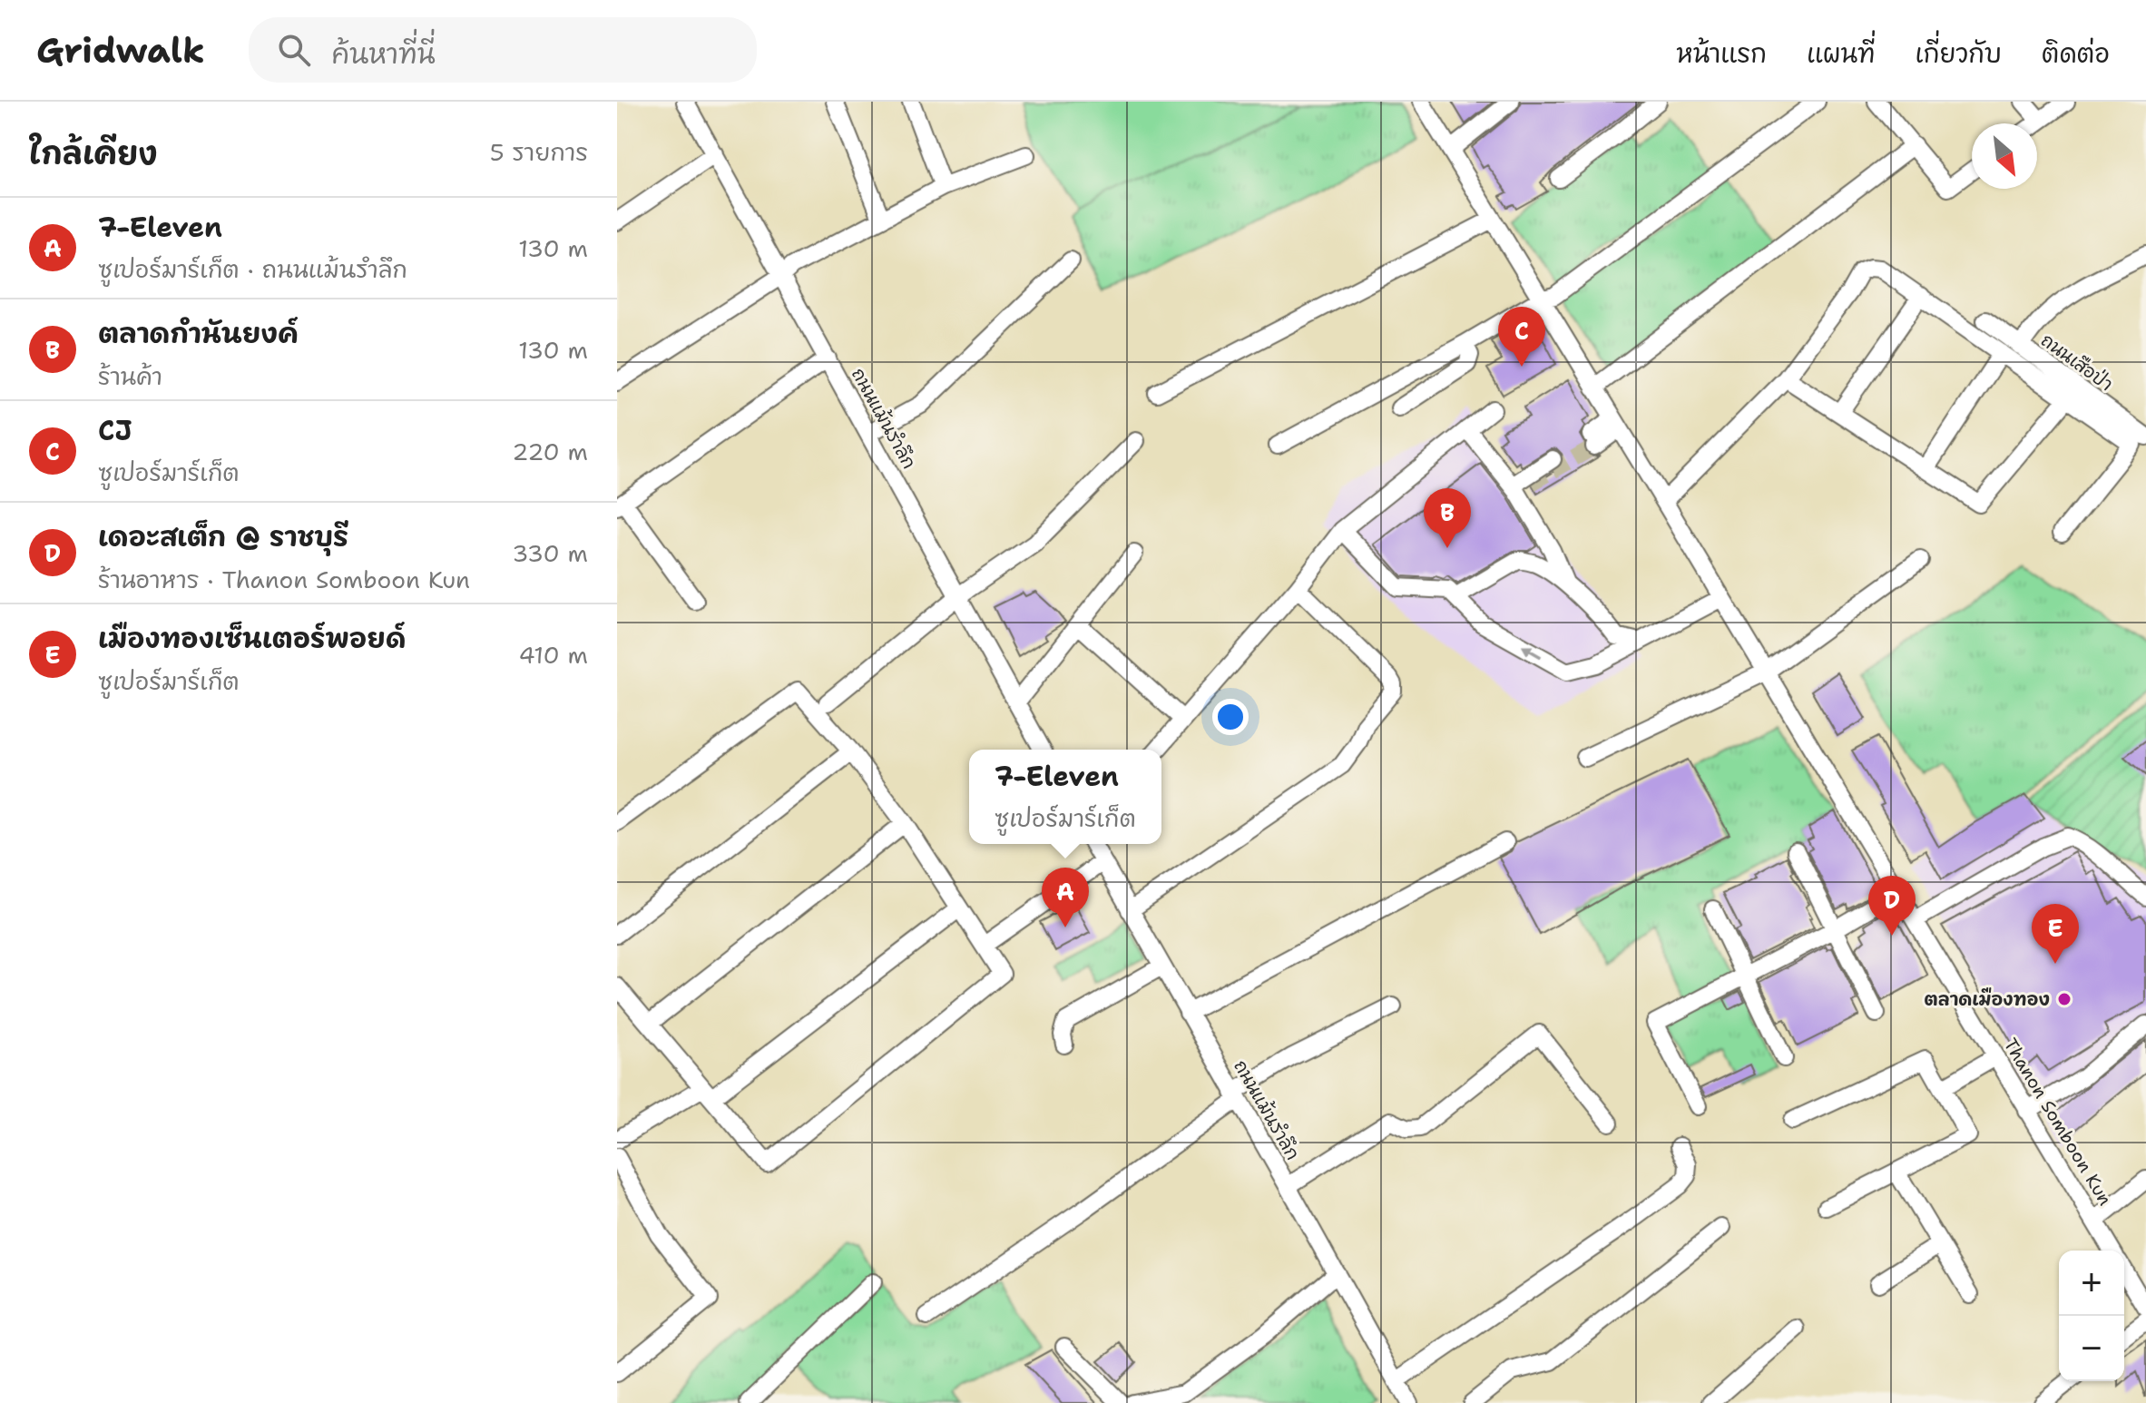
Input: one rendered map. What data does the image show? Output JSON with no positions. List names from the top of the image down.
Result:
{
  "streets": {
    "street": ["ถนนเสือป่า", "ถนนแม้นรำลึก", "Thanon Somboon Kun"]
  },
  "places": ["ตลาดเมืองทอง"],
  "north": "bottom right",
  "page": {
    "header": "Gridwalk",
    "search": "ค้นหาที่นี่",
    "nav": [
      "หน้าแรก",
      "แผนที่",
      "เกี่ยวกับ",
      "ติดต่อ"
    ],
    "heading": ["ใกล้เคียง", "5 รายการ"],
    "list": [
      {
        "mark": "A",
        "name": "7-Eleven",
        "note": "ซูเปอร์มาร์เก็ต · ถนนแม้นรำลึก",
        "value": "130 m"
      },
      {
        "mark": "B",
        "name": "ตลาดกำนันยงค์",
        "note": "ร้านค้า",
        "value": "130 m"
      },
      {
        "mark": "C",
        "name": "CJ",
        "note": "ซูเปอร์มาร์เก็ต",
        "value": "220 m"
      },
      {
        "mark": "D",
        "name": "เดอะสเต็ก @ ราชบุรี",
        "note": "ร้านอาหาร · Thanon Somboon Kun",
        "value": "330 m"
      },
      {
        "mark": "E",
        "name": "เมืองทองเซ็นเตอร์พอยด์",
        "note": "ซูเปอร์มาร์เก็ต",
        "value": "410 m"
      }
    ],
    "pins": [
      "C",
      "B",
      "A",
      "D",
      "E"
    ],
    "popup": ["7-Eleven", "ซูเปอร์มาร์เก็ต"],
    "map_buttons": ["+", "−"]
  }
}
